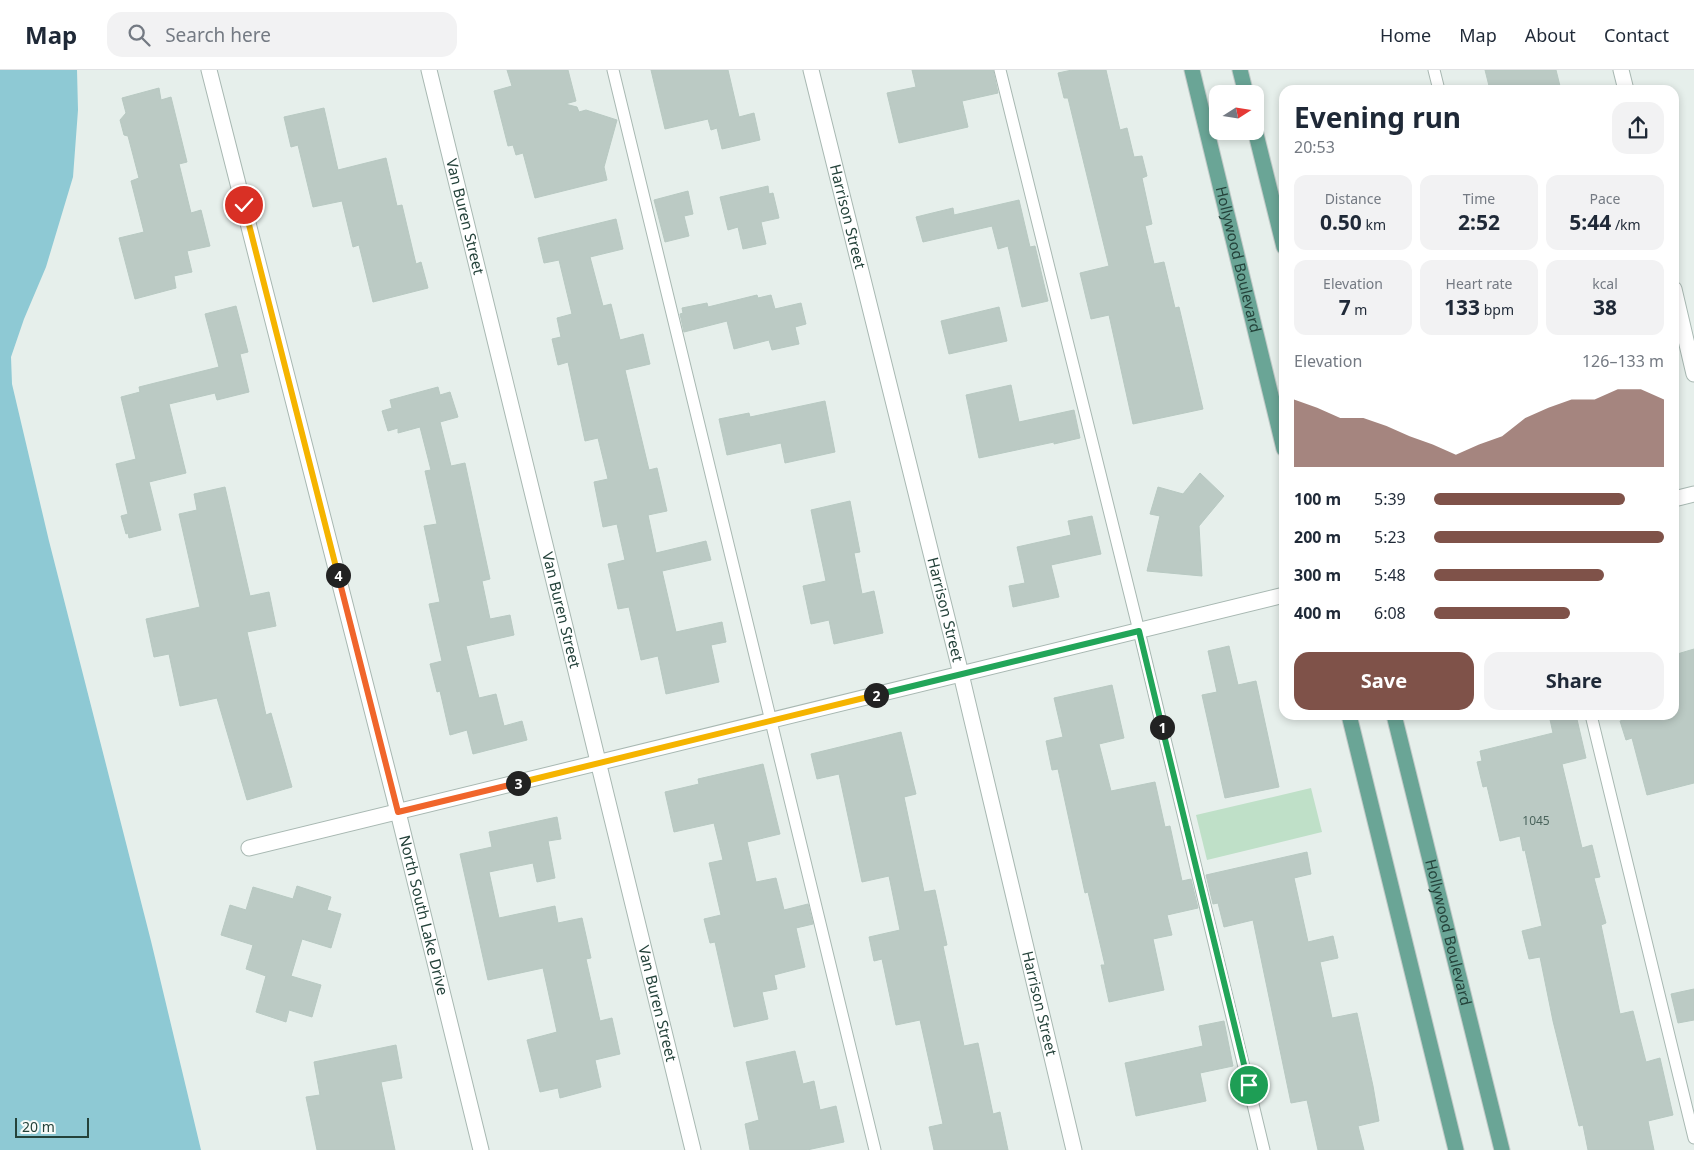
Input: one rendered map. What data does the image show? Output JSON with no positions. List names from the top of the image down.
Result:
{
  "streets": {
    "main road": ["Hollywood Boulevard"],
    "street": ["Harrison Street", "Van Buren Street", "North South Lake Drive"]
  },
  "house_numbers": ["1045"],
  "scale_bar": "20 m",
  "north": "right",
  "page": {
    "header": "Map",
    "search": "Search here",
    "nav": [
      "Home",
      "Map",
      "About",
      "Contact"
    ],
    "heading": ["Evening run", "20:53"],
    "stats": [
      ["Distance", "0.50 km"],
      ["Time", "2:52"],
      ["Pace", "5:44 /km"],
      ["Elevation", "7 m"],
      ["Heart rate", "133 bpm"],
      ["kcal", "38"]
    ],
    "chart": ["Elevation", "126–133 m"],
    "list": [
      {
        "name": "100 m",
        "note": "5:39"
      },
      {
        "name": "200 m",
        "note": "5:23"
      },
      {
        "name": "300 m",
        "note": "5:48"
      },
      {
        "name": "400 m",
        "note": "6:08"
      }
    ],
    "pins": [
      "4",
      "2",
      "1",
      "3"
    ],
    "buttons": ["Save", "Share"],
    "scale": "20 m"
  }
}
